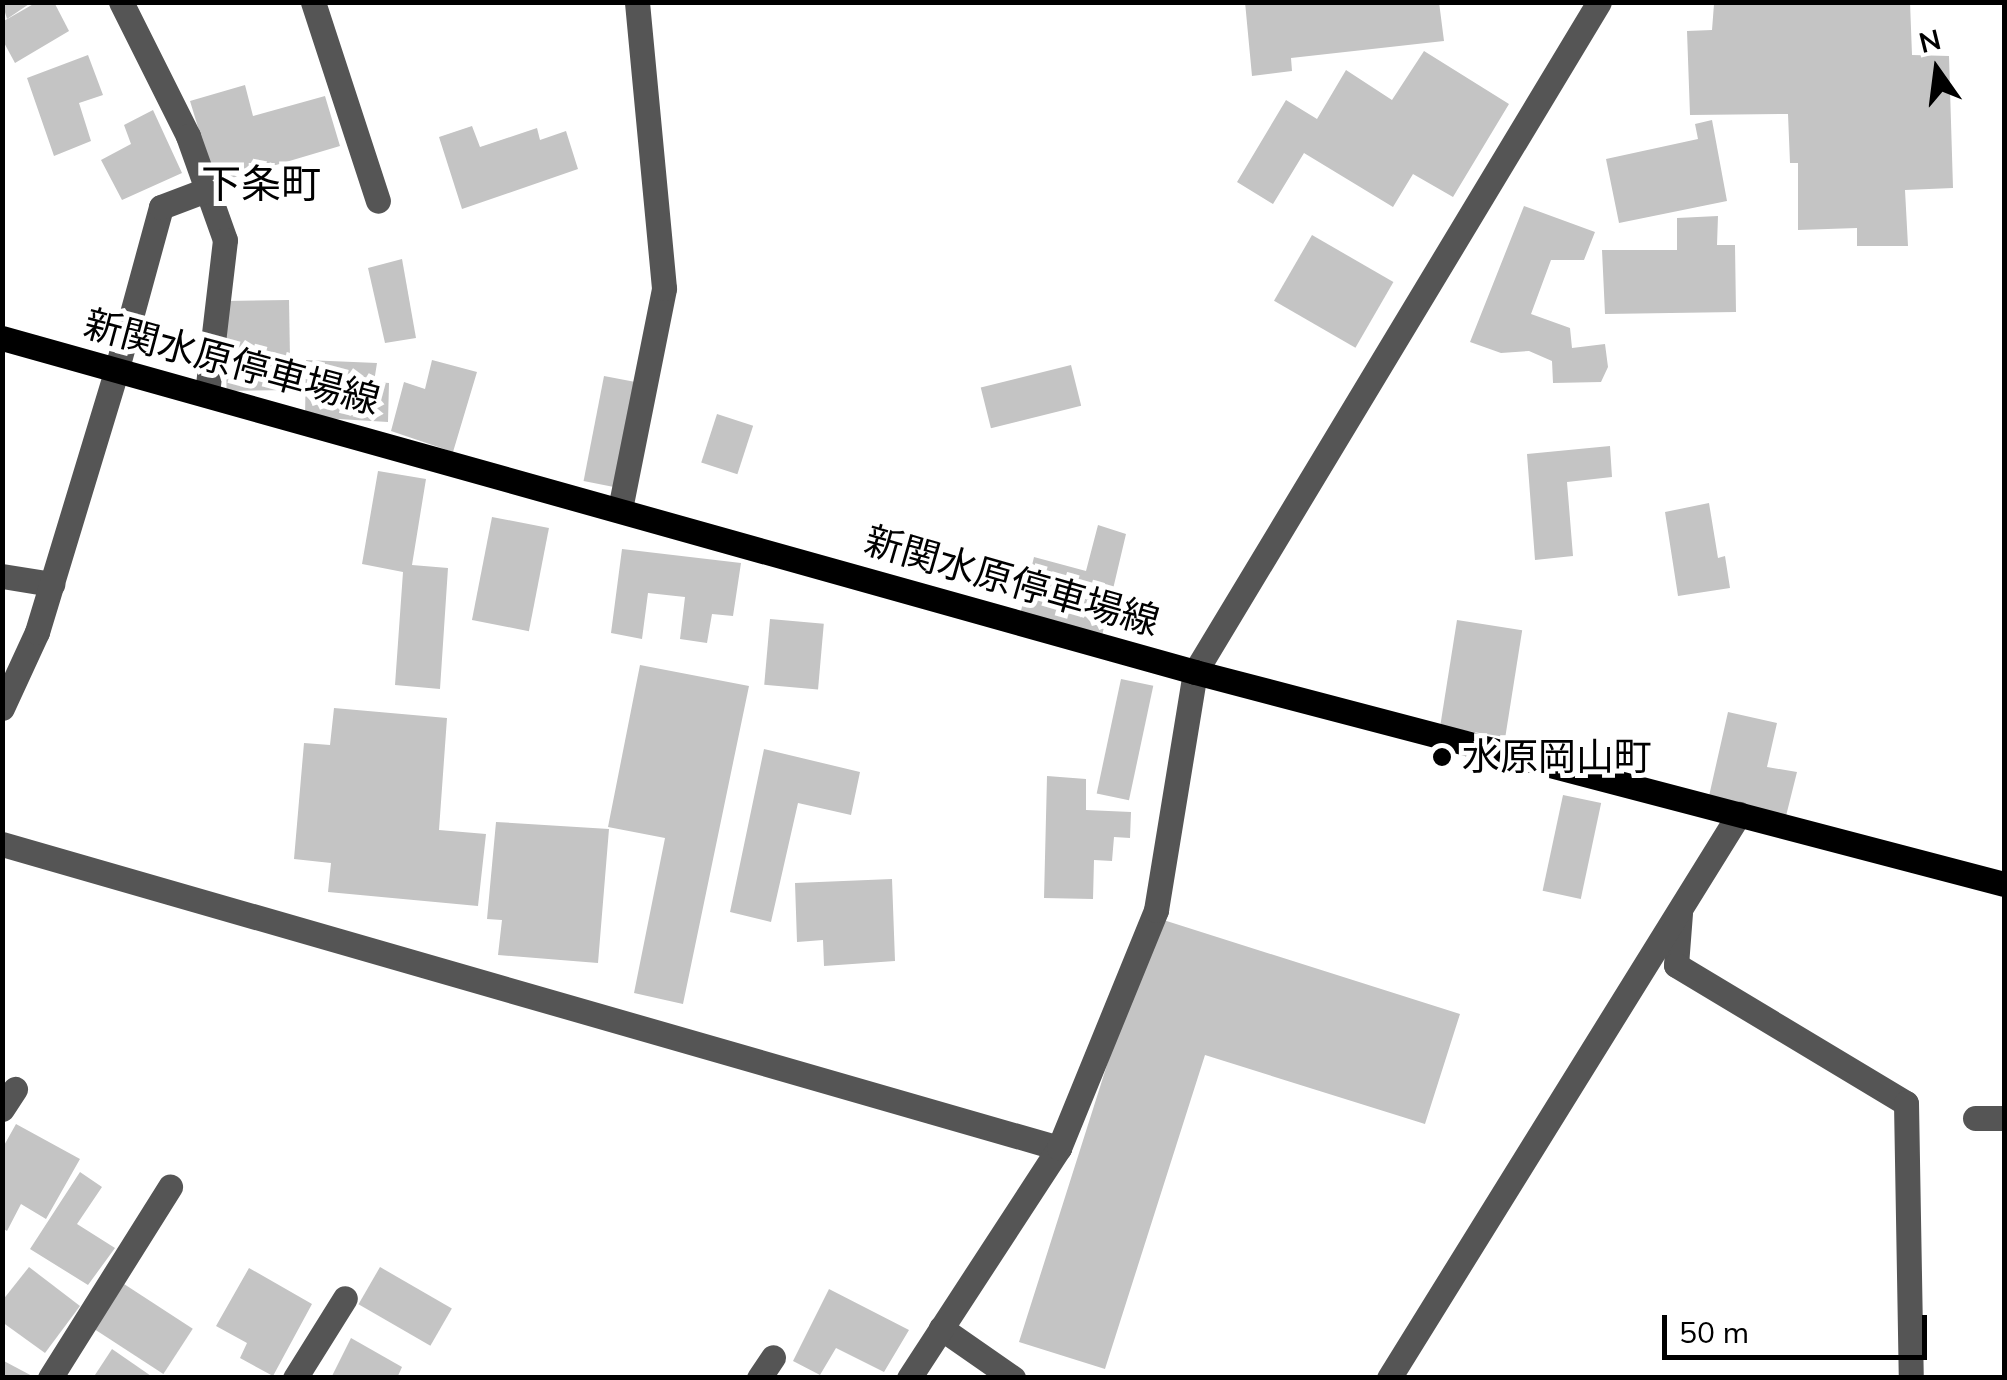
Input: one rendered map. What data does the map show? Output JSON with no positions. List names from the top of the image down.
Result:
{
  "streets": {
    "main road": ["新関水原停車場線"]
  },
  "districts": ["下条町"],
  "places": ["水原岡山町"],
  "scale_bar": "50 m",
  "north": "top"
}
